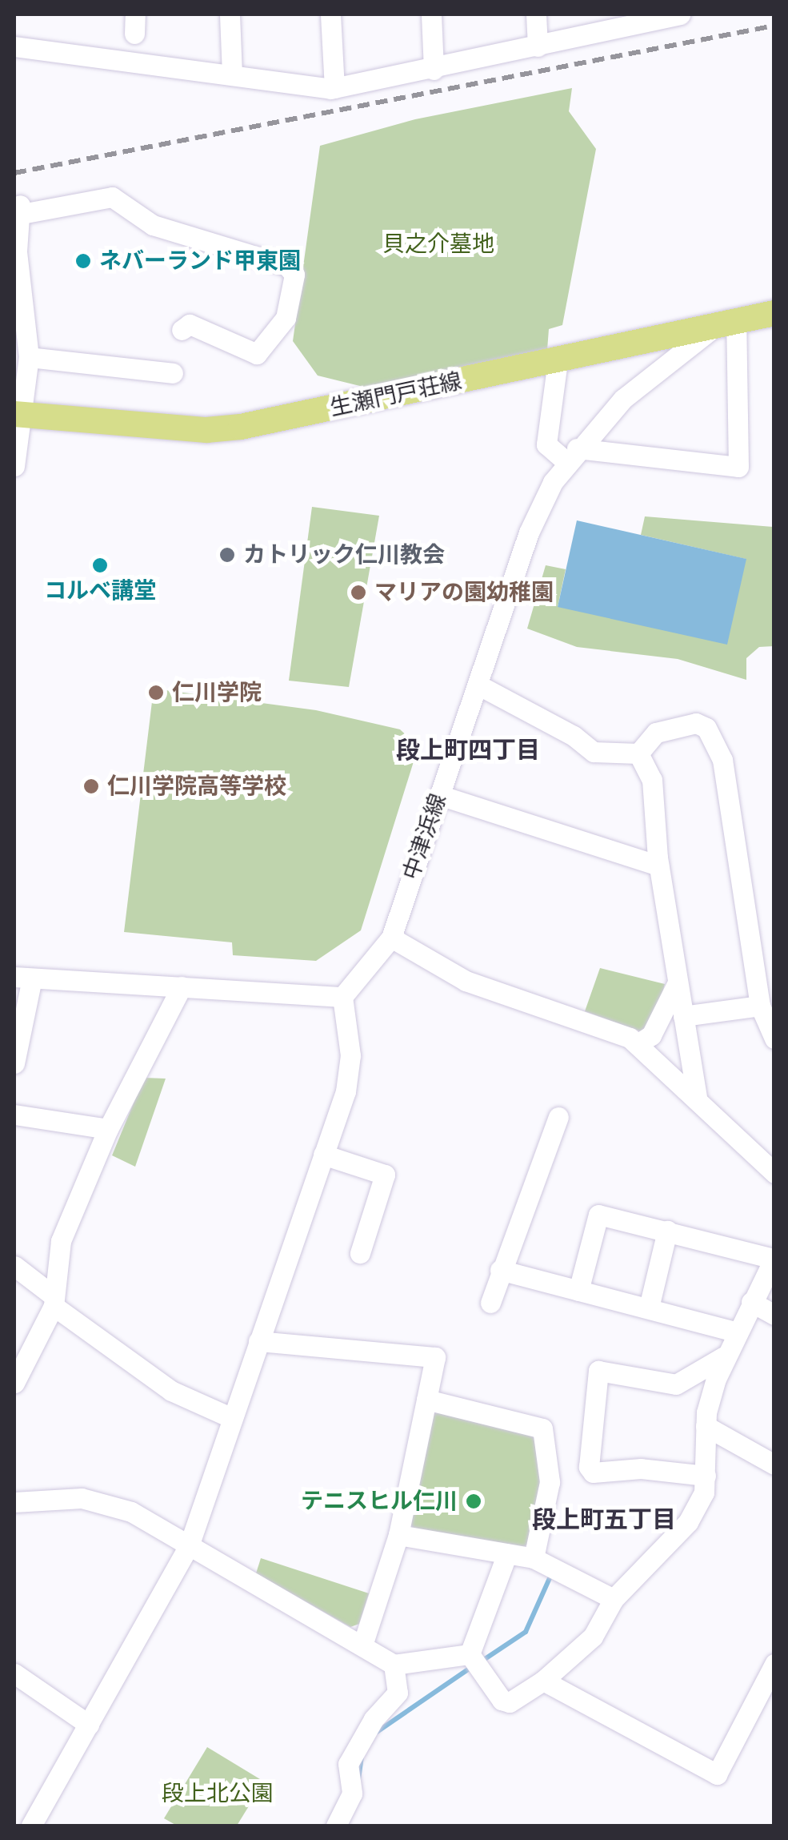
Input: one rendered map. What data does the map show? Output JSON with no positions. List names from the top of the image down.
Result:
{
  "streets": {
    "main road": ["生瀬門戸荘線"],
    "street": ["中津浜線"]
  },
  "crossings": [
    ["生瀬門戸荘線", "中津浜線"]
  ],
  "districts": ["段上町四丁目", "段上町五丁目"],
  "parks": ["貝之介墓地", "段上北公園"],
  "places": [
    "ネバーランド甲東園",
    "カトリック仁川教会",
    "コルベ講堂",
    "マリアの園幼稚園",
    "仁川学院",
    "仁川学院高等学校",
    "テニスヒル仁川"
  ]
}
